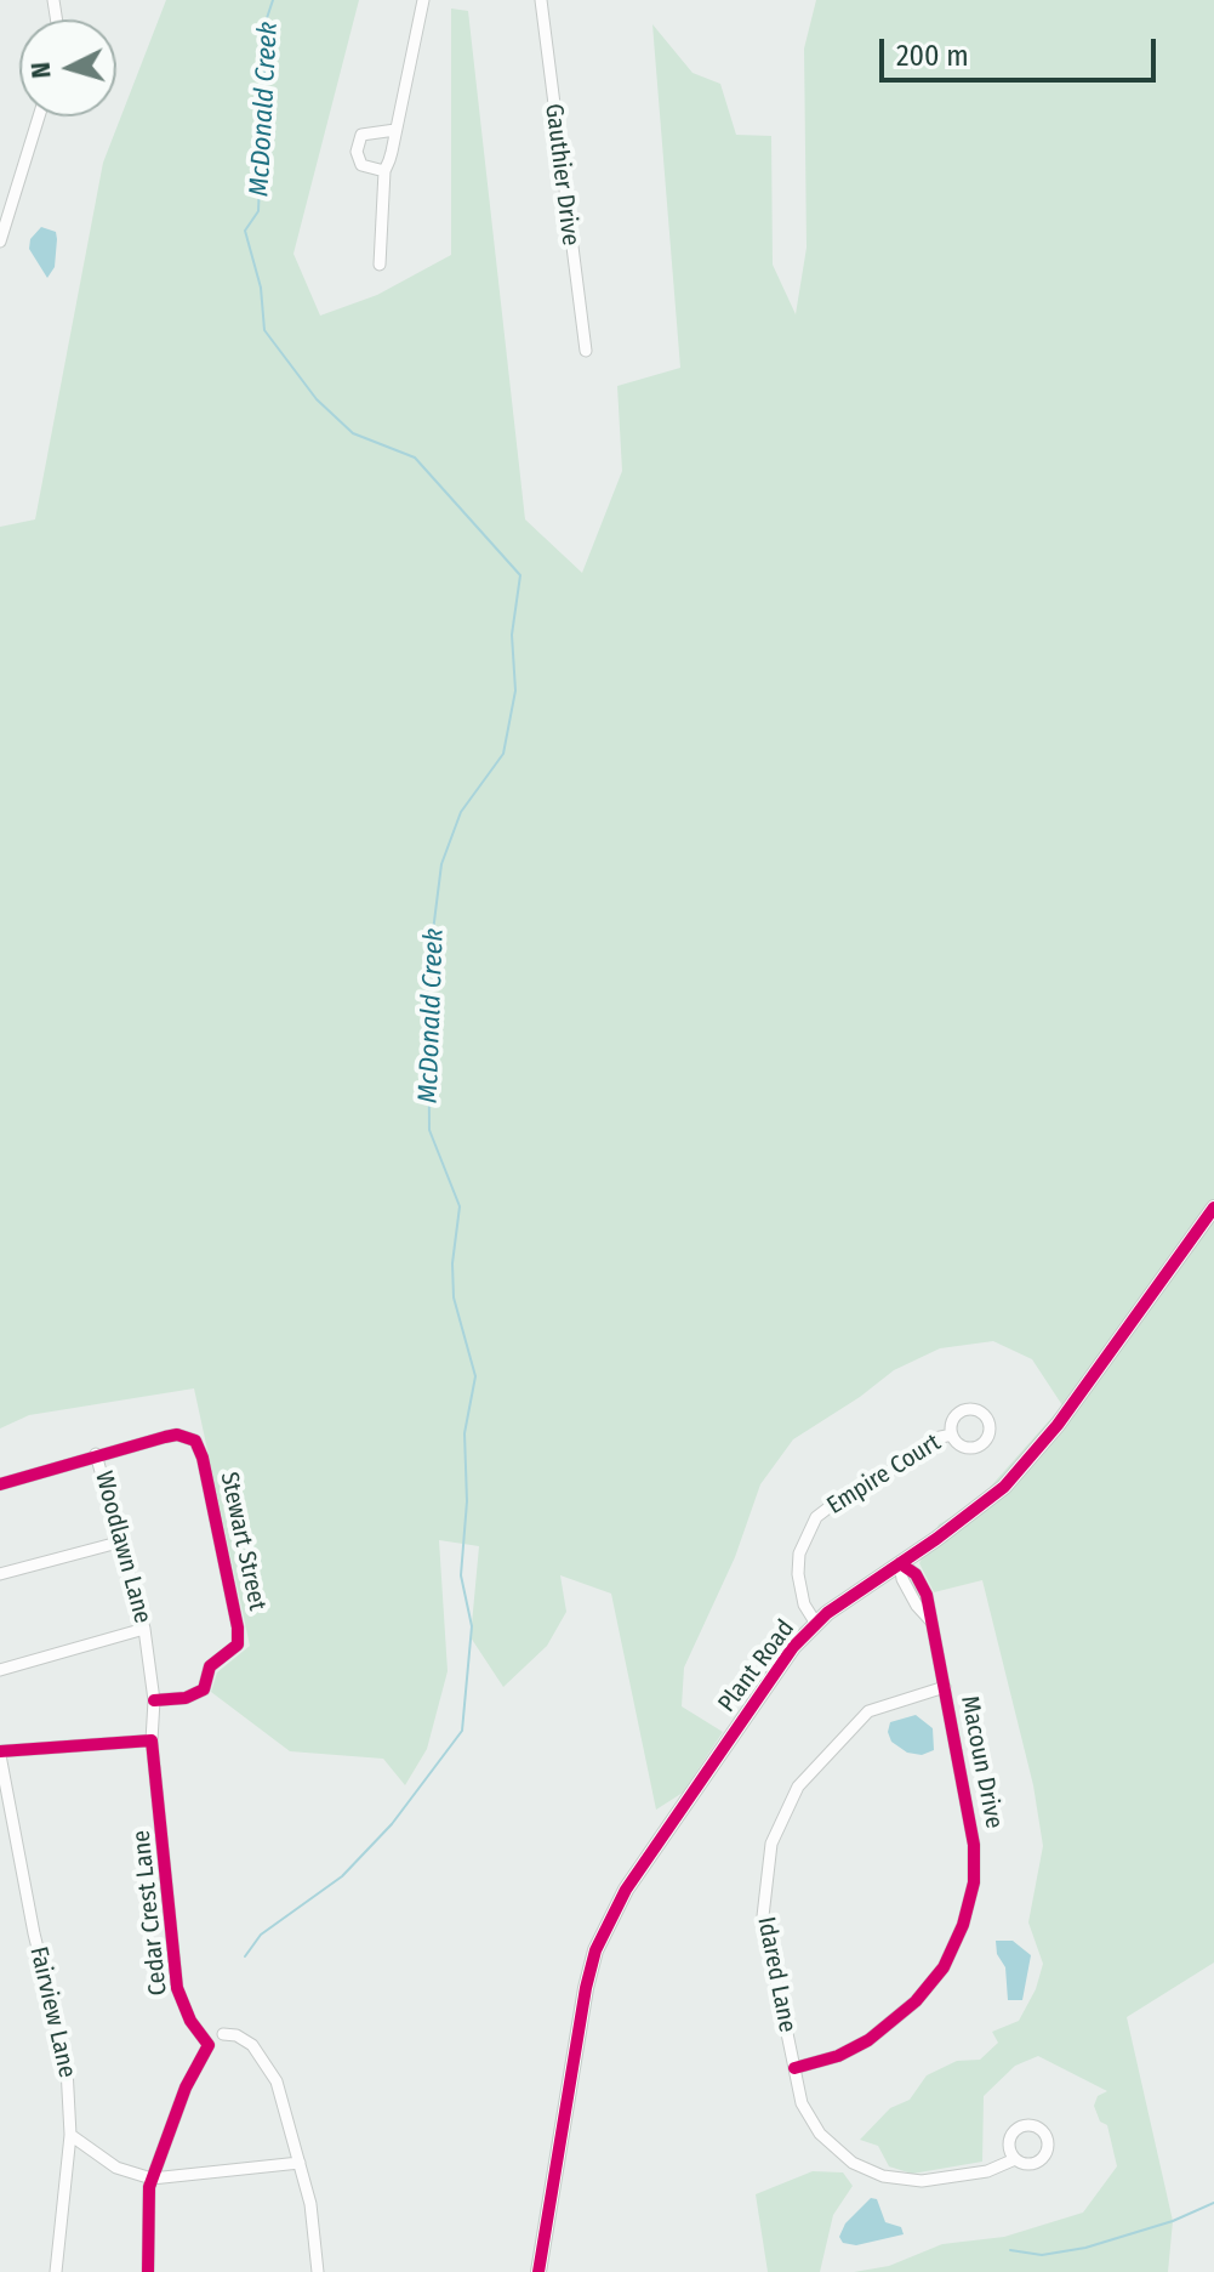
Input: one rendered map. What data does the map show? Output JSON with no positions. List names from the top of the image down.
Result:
{
  "streets": {
    "street": [
      "Gauthier Drive",
      "Empire Court",
      "Stewart Street",
      "Woodlawn Lane",
      "Plant Road",
      "Macoun Drive",
      "Cedar Crest Lane",
      "Idared Lane",
      "Fairview Lane"
    ]
  },
  "crossings": [
    ["Empire Court", "Plant Road"],
    ["Stewart Street", "Woodlawn Lane"],
    ["Woodlawn Lane", "Cedar Crest Lane"],
    ["Plant Road", "Macoun Drive"],
    ["Macoun Drive", "Idared Lane"]
  ],
  "water": ["McDonald Creek"],
  "scale_bar": "200 m",
  "north": "left"
}
